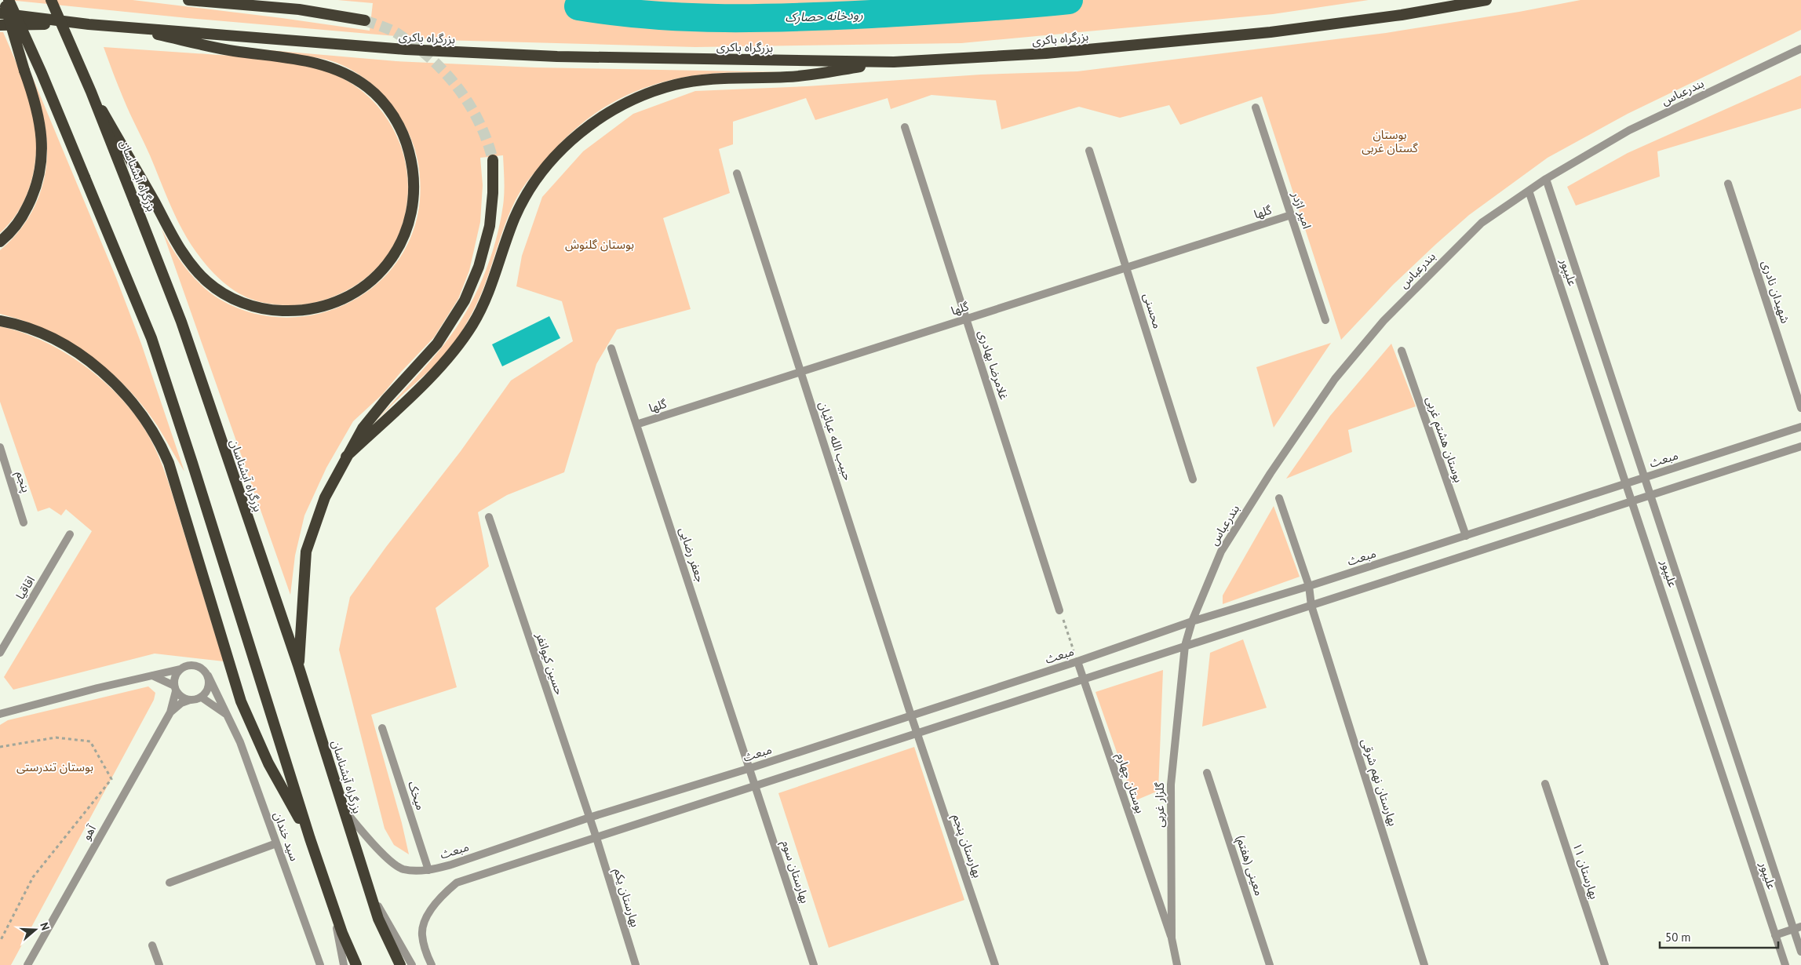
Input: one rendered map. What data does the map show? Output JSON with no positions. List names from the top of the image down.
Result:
{
  "streets": {
    "highway": ["بزرگراه باکری", "بزرگراه آبشناسان"],
    "street": [
      "بندرعباس",
      "امیر اژدر",
      "گلها",
      "علیپور",
      "شهیدان نادری",
      "محسنی",
      "غلامرضا بهادری",
      "بوستان هشتم غربی",
      "حبیب الله عبائیان",
      "مبعث",
      "پنجم",
      "جعفر رضایی",
      "اقاقیا",
      "حسین کیوانفر",
      "بهارستان نهم شرقی",
      "بوستان چهارم",
      "میخک",
      "گلزار غربی",
      "آهو",
      "سید خندان",
      "بهارستان پنجم",
      "معینی (هفتم)",
      "بهارستان ۱۱",
      "بهارستان سوم",
      "بهارستان یکم"
    ]
  },
  "crossings": [
    ["بندرعباس", "علیپور"],
    ["بندرعباس", "مبعث"],
    ["بندرعباس", "گلزار غربی"],
    ["بزرگراه آبشناسان", "مبعث"],
    ["امیر اژدر", "گلها"],
    ["گلها", "محسنی"],
    ["گلها", "غلامرضا بهادری"],
    ["گلها", "حبیب الله عبائیان"],
    ["گلها", "جعفر رضایی"],
    ["علیپور", "مبعث"],
    ["بوستان هشتم غربی", "مبعث"],
    ["حبیب الله عبائیان", "مبعث"],
    ["حبیب الله عبائیان", "بهارستان پنجم"],
    ["مبعث", "جعفر رضایی"],
    ["مبعث", "حسین کیوانفر"],
    ["مبعث", "بهارستان نهم شرقی"],
    ["مبعث", "بوستان چهارم"],
    ["مبعث", "میخک"],
    ["جعفر رضایی", "بهارستان سوم"],
    ["حسین کیوانفر", "بهارستان یکم"],
    ["بوستان چهارم", "گلزار غربی"]
  ],
  "water": ["رودخانه حصارک"],
  "parks": ["بوستان گستان غربی", "بوستان گلنوش", "بوستان تندرستی"],
  "scale_bar": "50 m",
  "north": "right"
}
